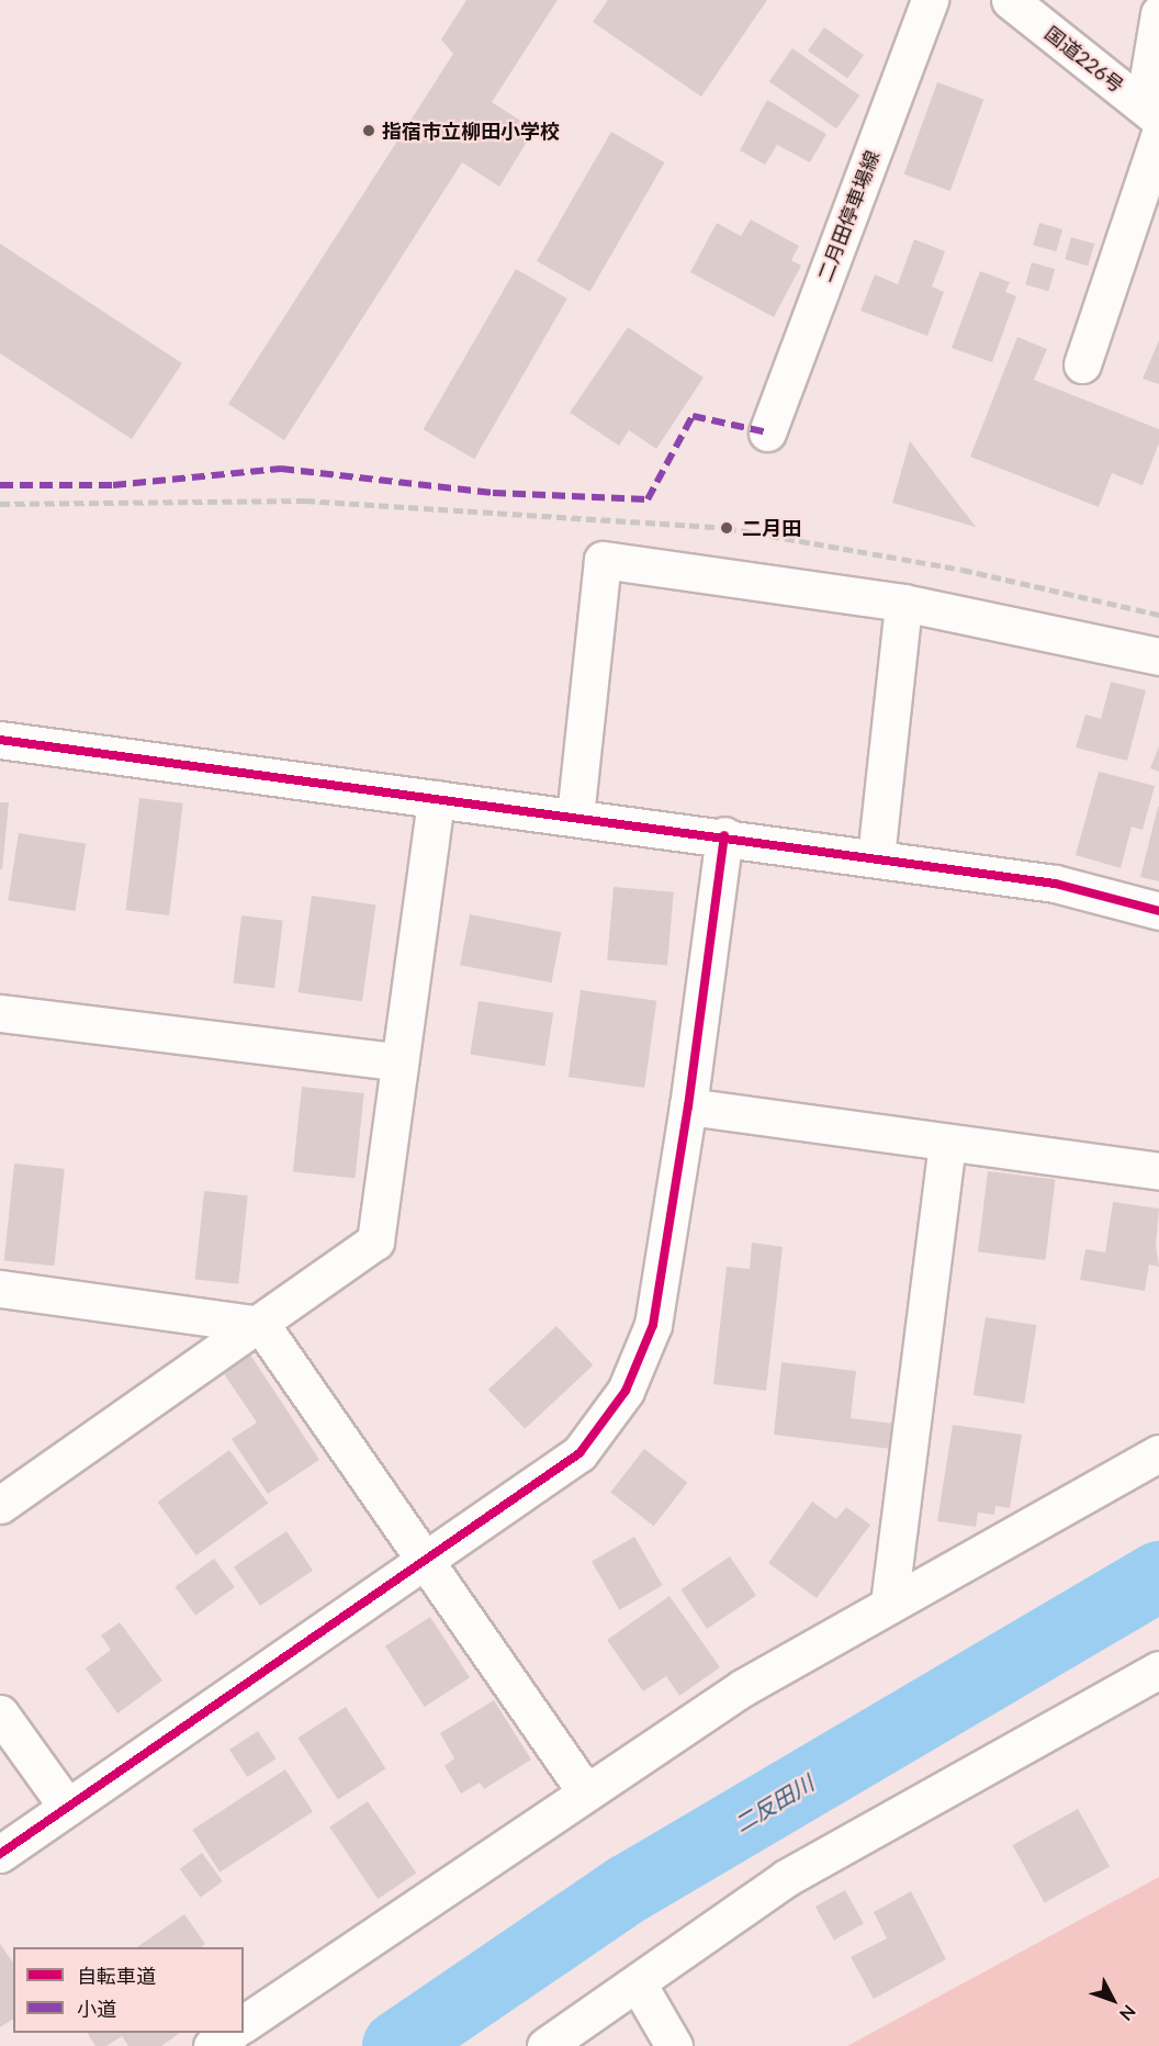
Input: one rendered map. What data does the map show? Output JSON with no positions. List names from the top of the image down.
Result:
{
  "streets": {
    "main road": ["国道226号", "二月田停車場線"]
  },
  "water": ["二反田川"],
  "places": ["指宿市立柳田小学校", "二月田"],
  "legend": ["自転車道", "小道"],
  "north": "bottom right"
}
